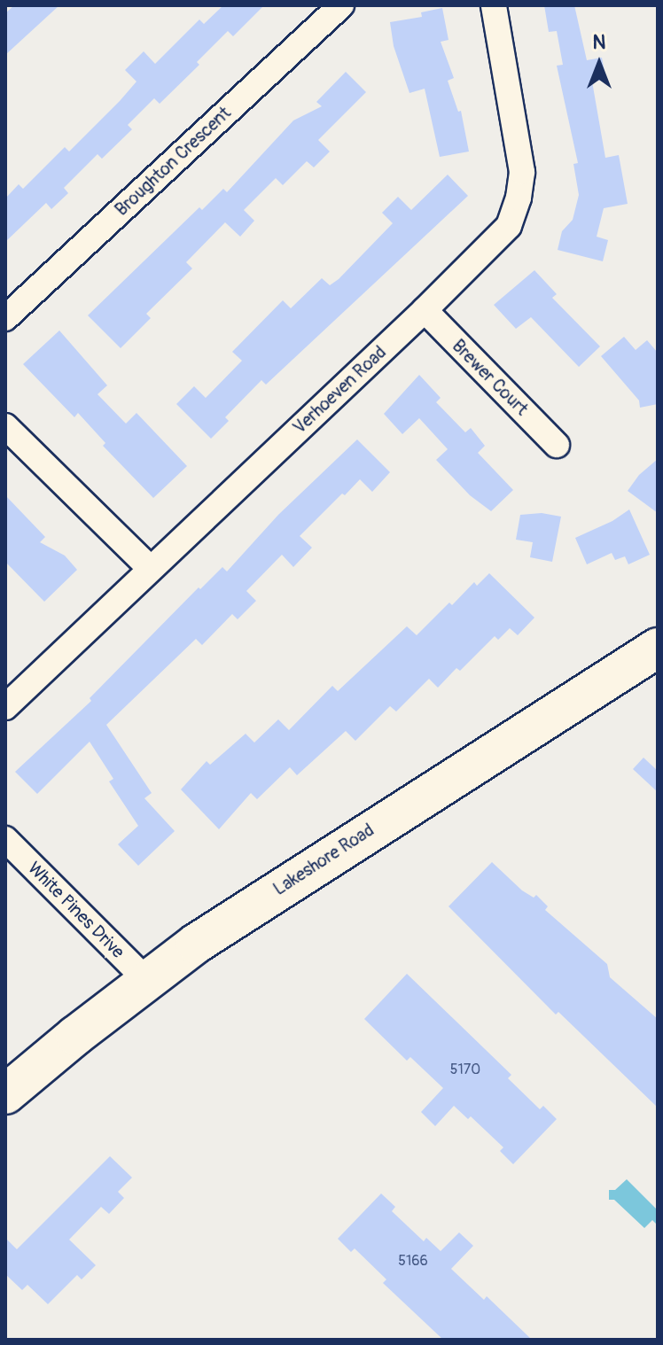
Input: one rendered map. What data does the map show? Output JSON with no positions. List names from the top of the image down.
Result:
{
  "streets": {
    "main road": ["Lakeshore Road"],
    "street": [
      "Broughton Crescent",
      "Brewer Court",
      "Verhoeven Road",
      "White Pines Drive"
    ]
  },
  "crossings": [
    ["Brewer Court", "Verhoeven Road"],
    ["Lakeshore Road", "White Pines Drive"]
  ],
  "house_numbers": ["5170", "5166"],
  "north": "top"
}
